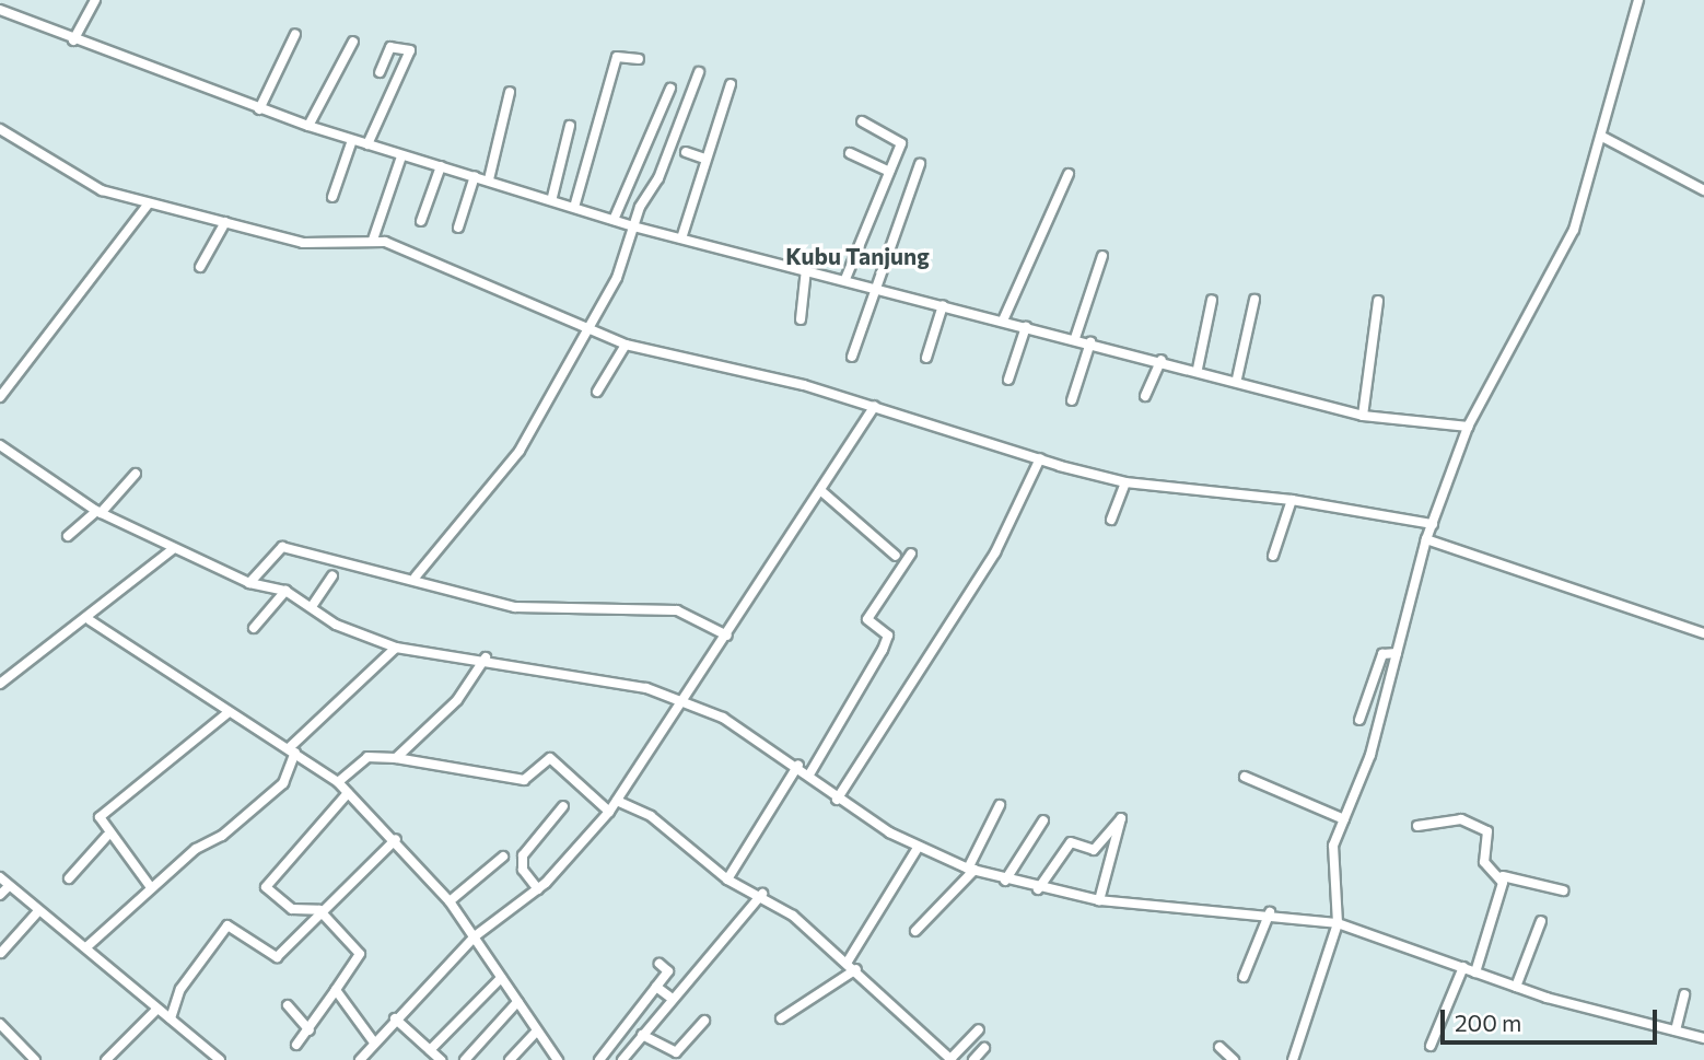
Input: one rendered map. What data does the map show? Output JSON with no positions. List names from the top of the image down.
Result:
{
  "districts": ["Kubu Tanjung"],
  "scale_bar": "200 m"
}
